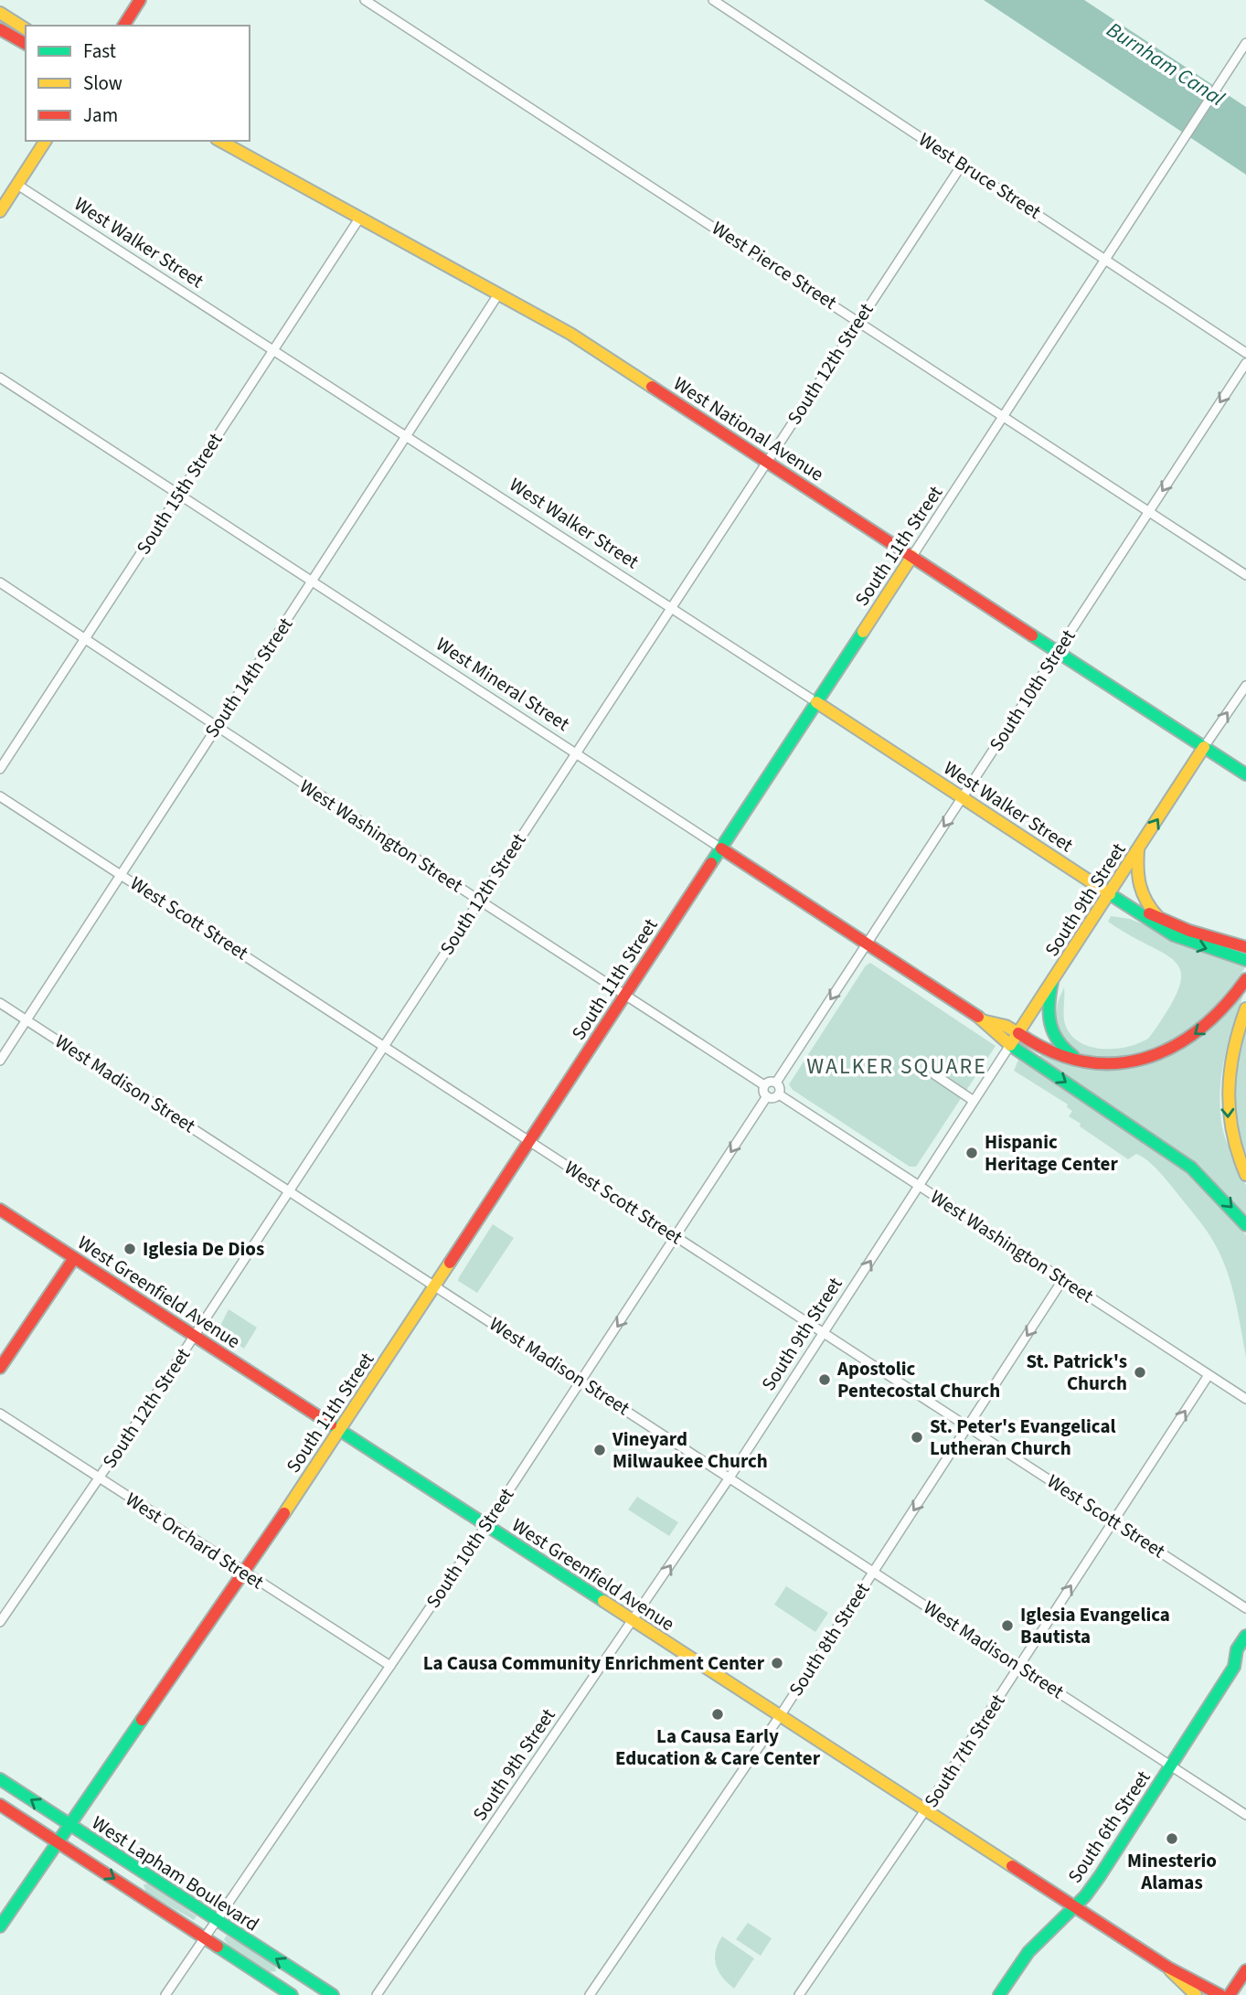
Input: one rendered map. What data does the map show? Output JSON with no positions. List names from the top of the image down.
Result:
{
  "streets": {
    "main road": [
      "West Walker Street",
      "West National Avenue",
      "South 11th Street",
      "West Mineral Street",
      "South 9th Street",
      "West Greenfield Avenue",
      "South 6th Street",
      "West Lapham Boulevard"
    ],
    "street": [
      "West Bruce Street",
      "West Pierce Street",
      "South 12th Street",
      "South 15th Street",
      "South 14th Street",
      "South 10th Street",
      "West Washington Street",
      "West Scott Street",
      "West Madison Street",
      "West Orchard Street",
      "South 8th Street",
      "South 7th Street"
    ]
  },
  "crossings": [
    ["West Bruce Street", "South 12th Street"],
    ["West Bruce Street", "South 11th Street"],
    ["West Walker Street", "South 12th Street"],
    ["West Walker Street", "South 15th Street"],
    ["West Walker Street", "South 11th Street"],
    ["West Walker Street", "South 14th Street"],
    ["West Walker Street", "South 10th Street"],
    ["West Walker Street", "South 9th Street"],
    ["West Pierce Street", "South 12th Street"],
    ["West Pierce Street", "South 11th Street"],
    ["West Pierce Street", "South 10th Street"],
    ["South 12th Street", "West National Avenue"],
    ["South 12th Street", "West Mineral Street"],
    ["South 12th Street", "West Washington Street"],
    ["South 12th Street", "West Scott Street"],
    ["South 12th Street", "West Madison Street"],
    ["South 12th Street", "West Greenfield Avenue"],
    ["South 12th Street", "West Orchard Street"],
    ["West National Avenue", "South 15th Street"],
    ["West National Avenue", "South 11th Street"],
    ["West National Avenue", "South 14th Street"],
    ["West National Avenue", "South 10th Street"],
    ["West National Avenue", "South 9th Street"],
    ["South 15th Street", "West Mineral Street"],
    ["South 15th Street", "West Washington Street"],
    ["South 11th Street", "West Mineral Street"],
    ["South 11th Street", "West Washington Street"],
    ["South 11th Street", "West Scott Street"],
    ["South 11th Street", "West Madison Street"],
    ["South 11th Street", "West Greenfield Avenue"],
    ["South 11th Street", "West Orchard Street"],
    ["South 11th Street", "West Lapham Boulevard"],
    ["South 14th Street", "West Mineral Street"],
    ["South 14th Street", "West Washington Street"],
    ["South 14th Street", "West Scott Street"],
    ["South 14th Street", "West Madison Street"],
    ["West Mineral Street", "South 10th Street"],
    ["West Mineral Street", "South 9th Street"],
    ["South 10th Street", "West Washington Street"],
    ["South 10th Street", "West Scott Street"],
    ["South 10th Street", "West Madison Street"],
    ["South 10th Street", "West Greenfield Avenue"],
    ["South 10th Street", "West Orchard Street"],
    ["South 10th Street", "West Lapham Boulevard"],
    ["West Washington Street", "South 9th Street"],
    ["West Washington Street", "South 8th Street"],
    ["West Washington Street", "South 7th Street"],
    ["South 9th Street", "West Scott Street"],
    ["South 9th Street", "West Madison Street"],
    ["South 9th Street", "West Greenfield Avenue"],
    ["West Scott Street", "South 8th Street"],
    ["West Scott Street", "South 7th Street"],
    ["West Madison Street", "South 8th Street"],
    ["West Madison Street", "South 7th Street"],
    ["West Madison Street", "South 6th Street"],
    ["West Greenfield Avenue", "South 8th Street"],
    ["West Greenfield Avenue", "South 7th Street"],
    ["West Greenfield Avenue", "South 6th Street"]
  ],
  "one_way": ["South 10th Street", "South 8th Street", "South 7th Street"],
  "districts": ["WALKER SQUARE"],
  "water": ["Burnham Canal"],
  "places": [
    "Hispanic Heritage Center",
    "Iglesia De Dios",
    "St. Patrick's Church",
    "Apostolic Pentecostal Church",
    "St. Peter's Evangelical Lutheran Church",
    "Vineyard Milwaukee Church",
    "Iglesia Evangelica Bautista",
    "La Causa Community Enrichment Center",
    "La Causa Early Education & Care Center",
    "Minesterio Alamas"
  ],
  "legend": ["Fast", "Slow", "Jam"]
}
